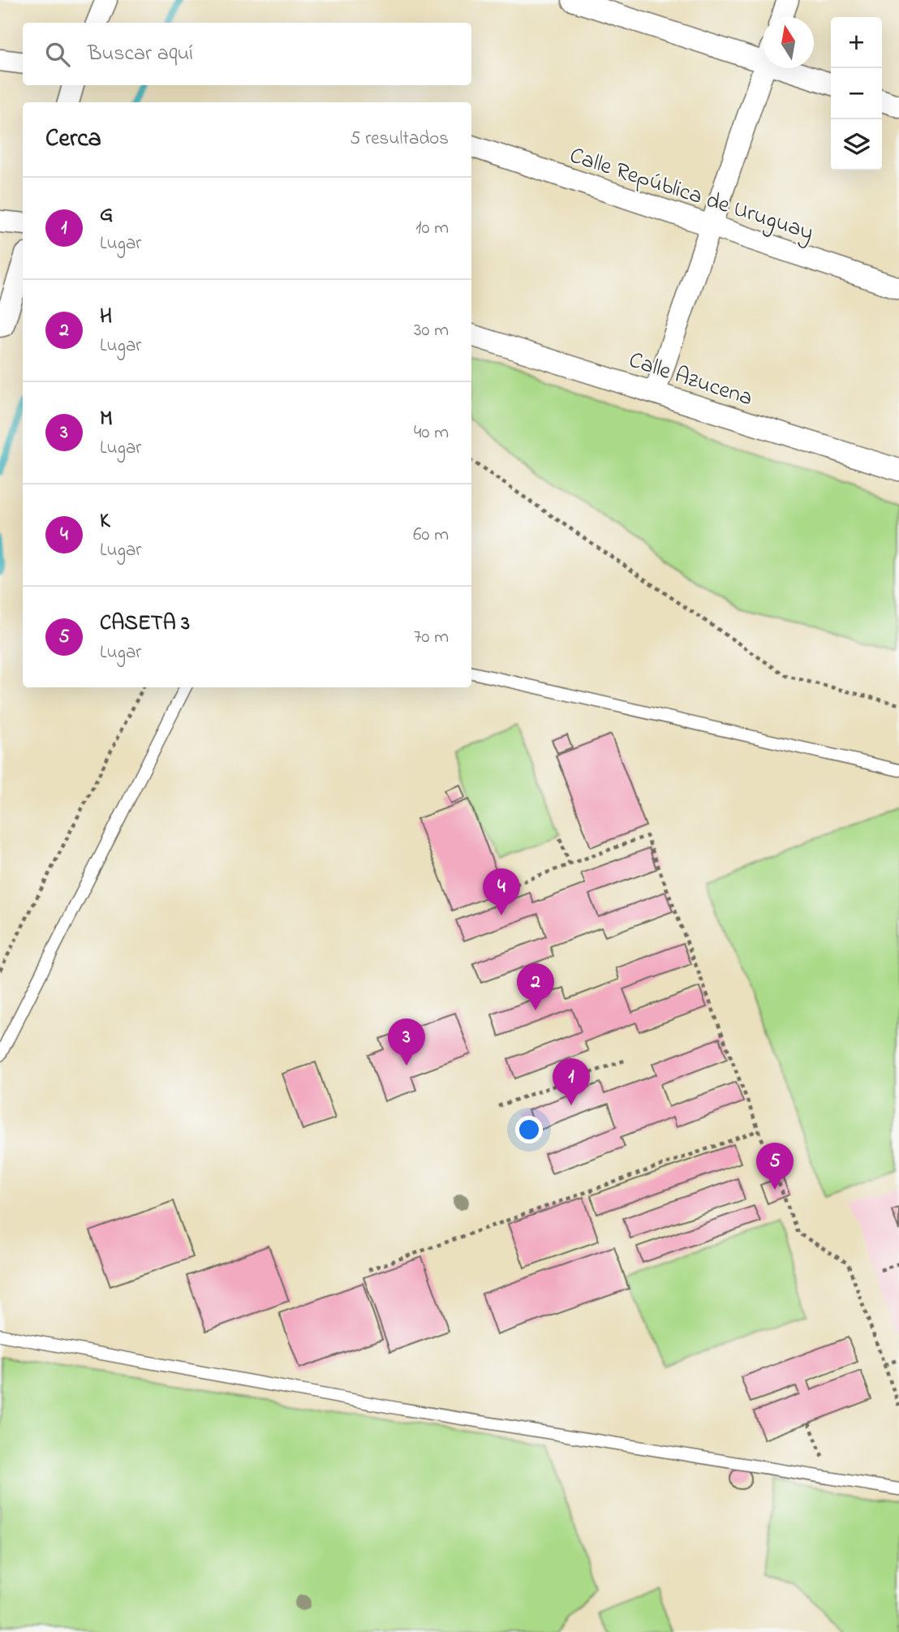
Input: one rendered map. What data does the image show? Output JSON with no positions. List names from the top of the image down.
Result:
{
  "streets": {
    "street": ["Calle República de Uruguay", "Calle Azucena"]
  },
  "north": "top",
  "page": {
    "map_buttons": ["+", "−"],
    "search": "Buscar aquí",
    "heading": ["Cerca", "5 resultados"],
    "list": [
      {
        "mark": "1",
        "name": "G",
        "note": "Lugar",
        "value": "10 m"
      },
      {
        "mark": "2",
        "name": "H",
        "note": "Lugar",
        "value": "30 m"
      },
      {
        "mark": "3",
        "name": "M",
        "note": "Lugar",
        "value": "40 m"
      },
      {
        "mark": "4",
        "name": "K",
        "note": "Lugar",
        "value": "60 m"
      },
      {
        "mark": "5",
        "name": "CASETA 3",
        "note": "Lugar",
        "value": "70 m"
      }
    ],
    "pins": [
      "4",
      "2",
      "3",
      "1",
      "5"
    ]
  }
}
